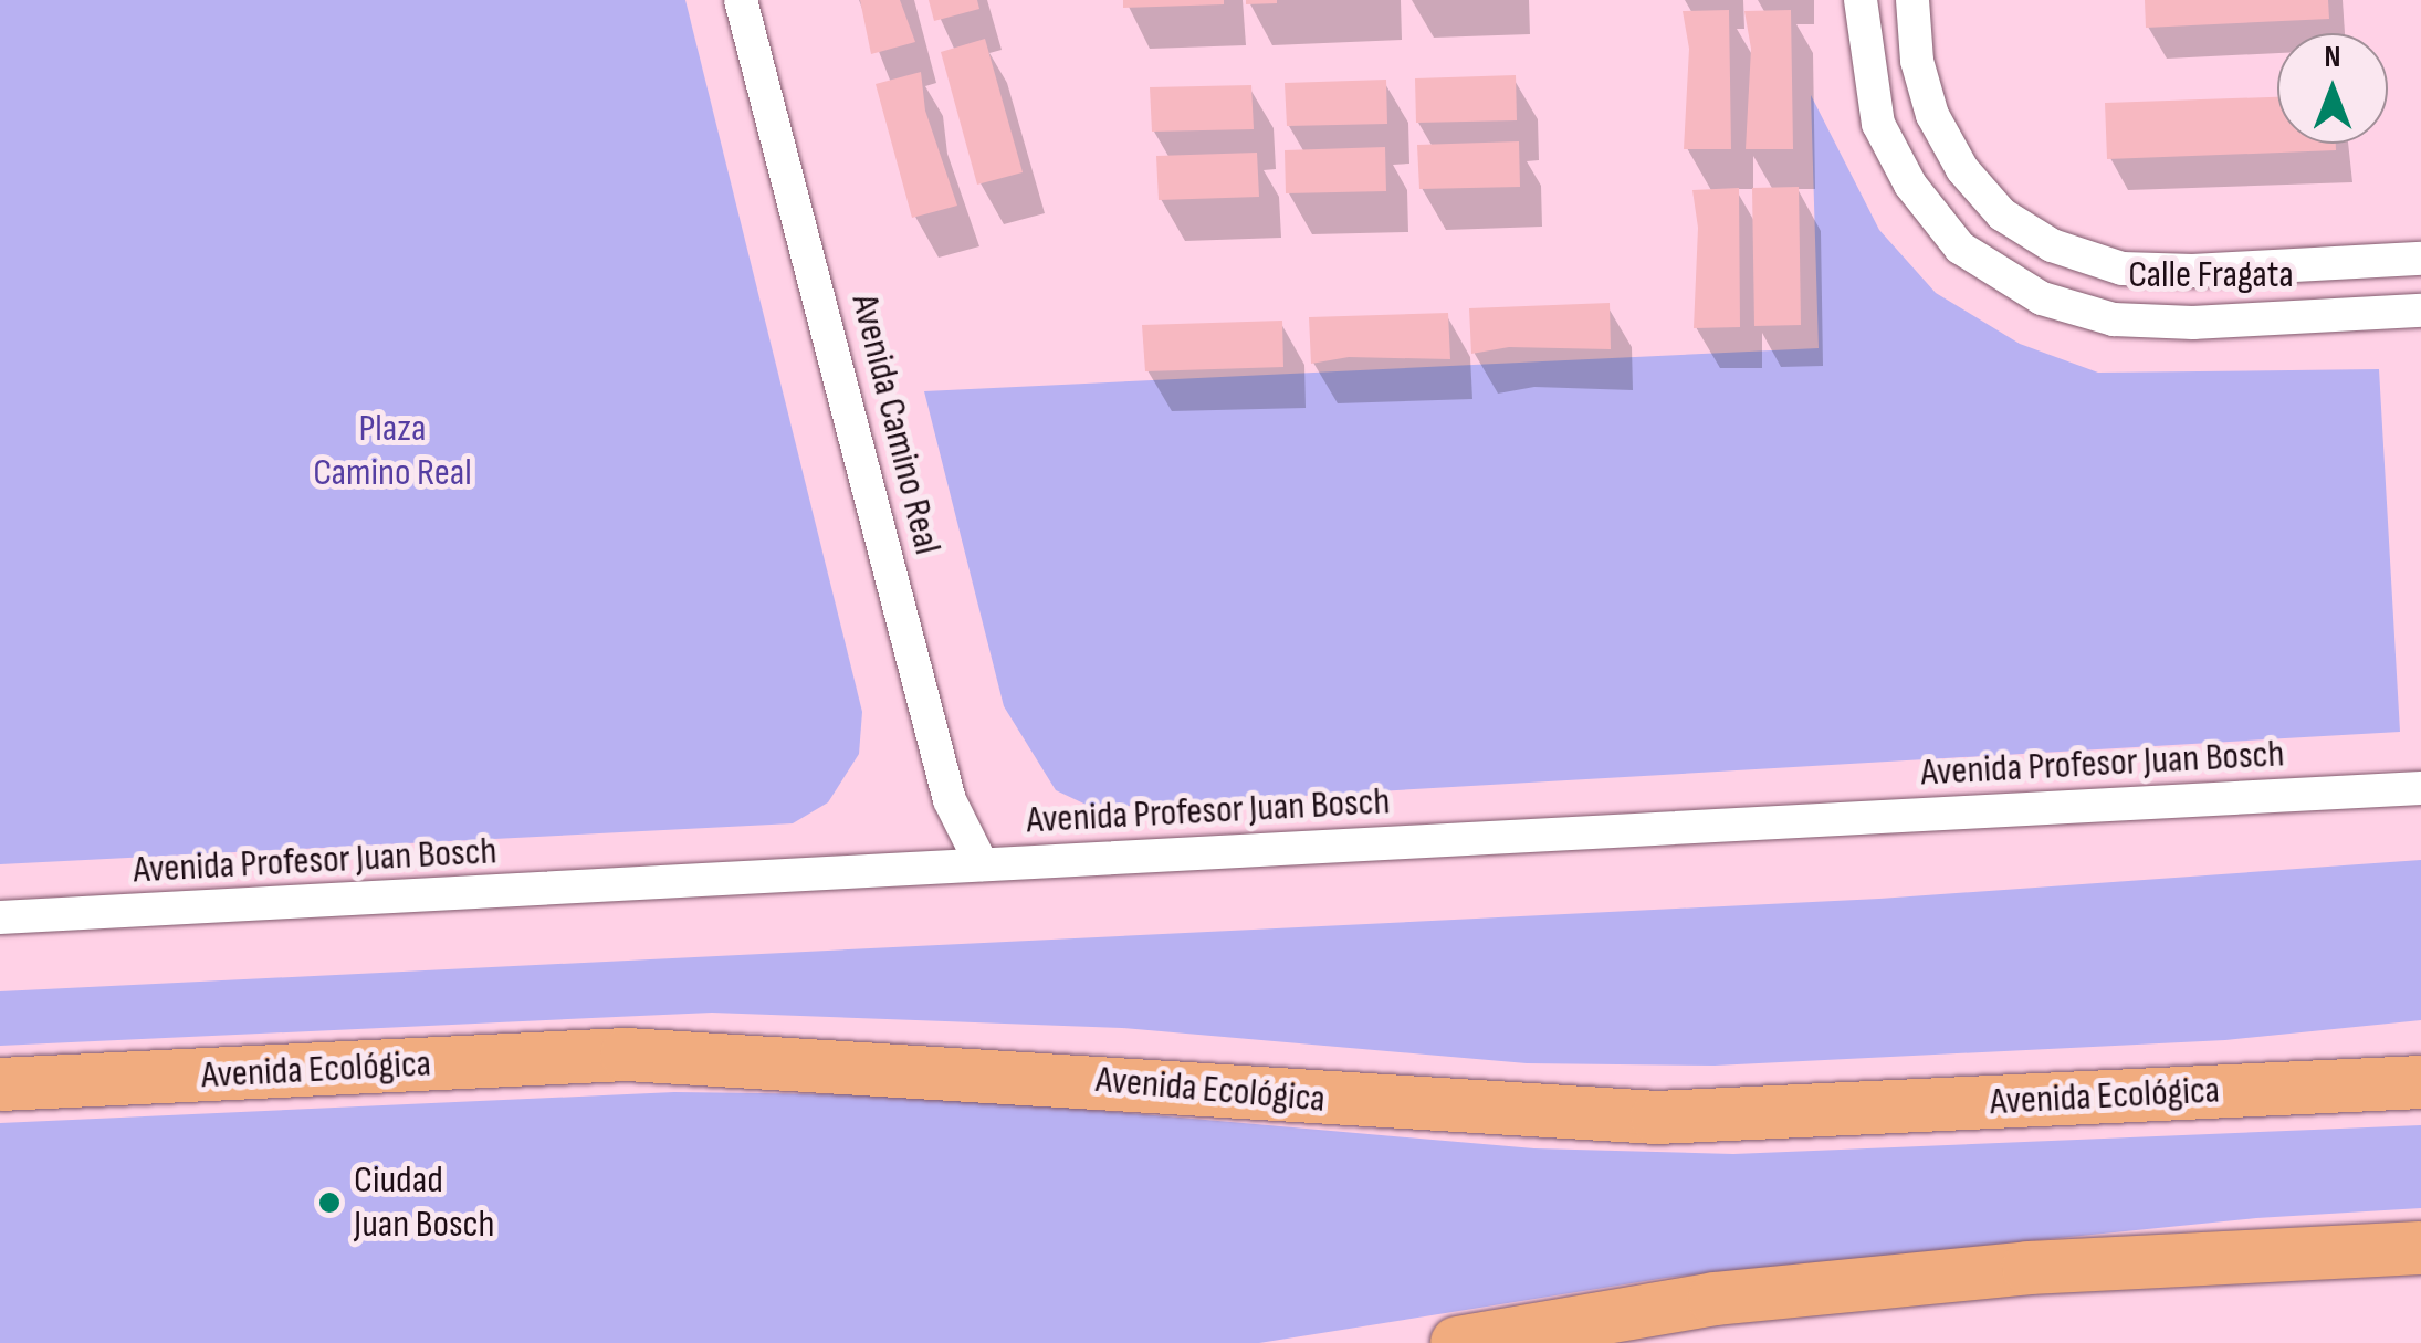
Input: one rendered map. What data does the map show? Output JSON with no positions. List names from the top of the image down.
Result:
{
  "streets": {
    "main road": ["Avenida Ecológica"],
    "street": ["Calle Fragata", "Avenida Camino Real", "Avenida Profesor Juan Bosch"]
  },
  "crossings": [
    ["Avenida Camino Real", "Avenida Profesor Juan Bosch"]
  ],
  "parks": ["Plaza Camino Real"],
  "places": ["Ciudad Juan Bosch"],
  "north": "top"
}
